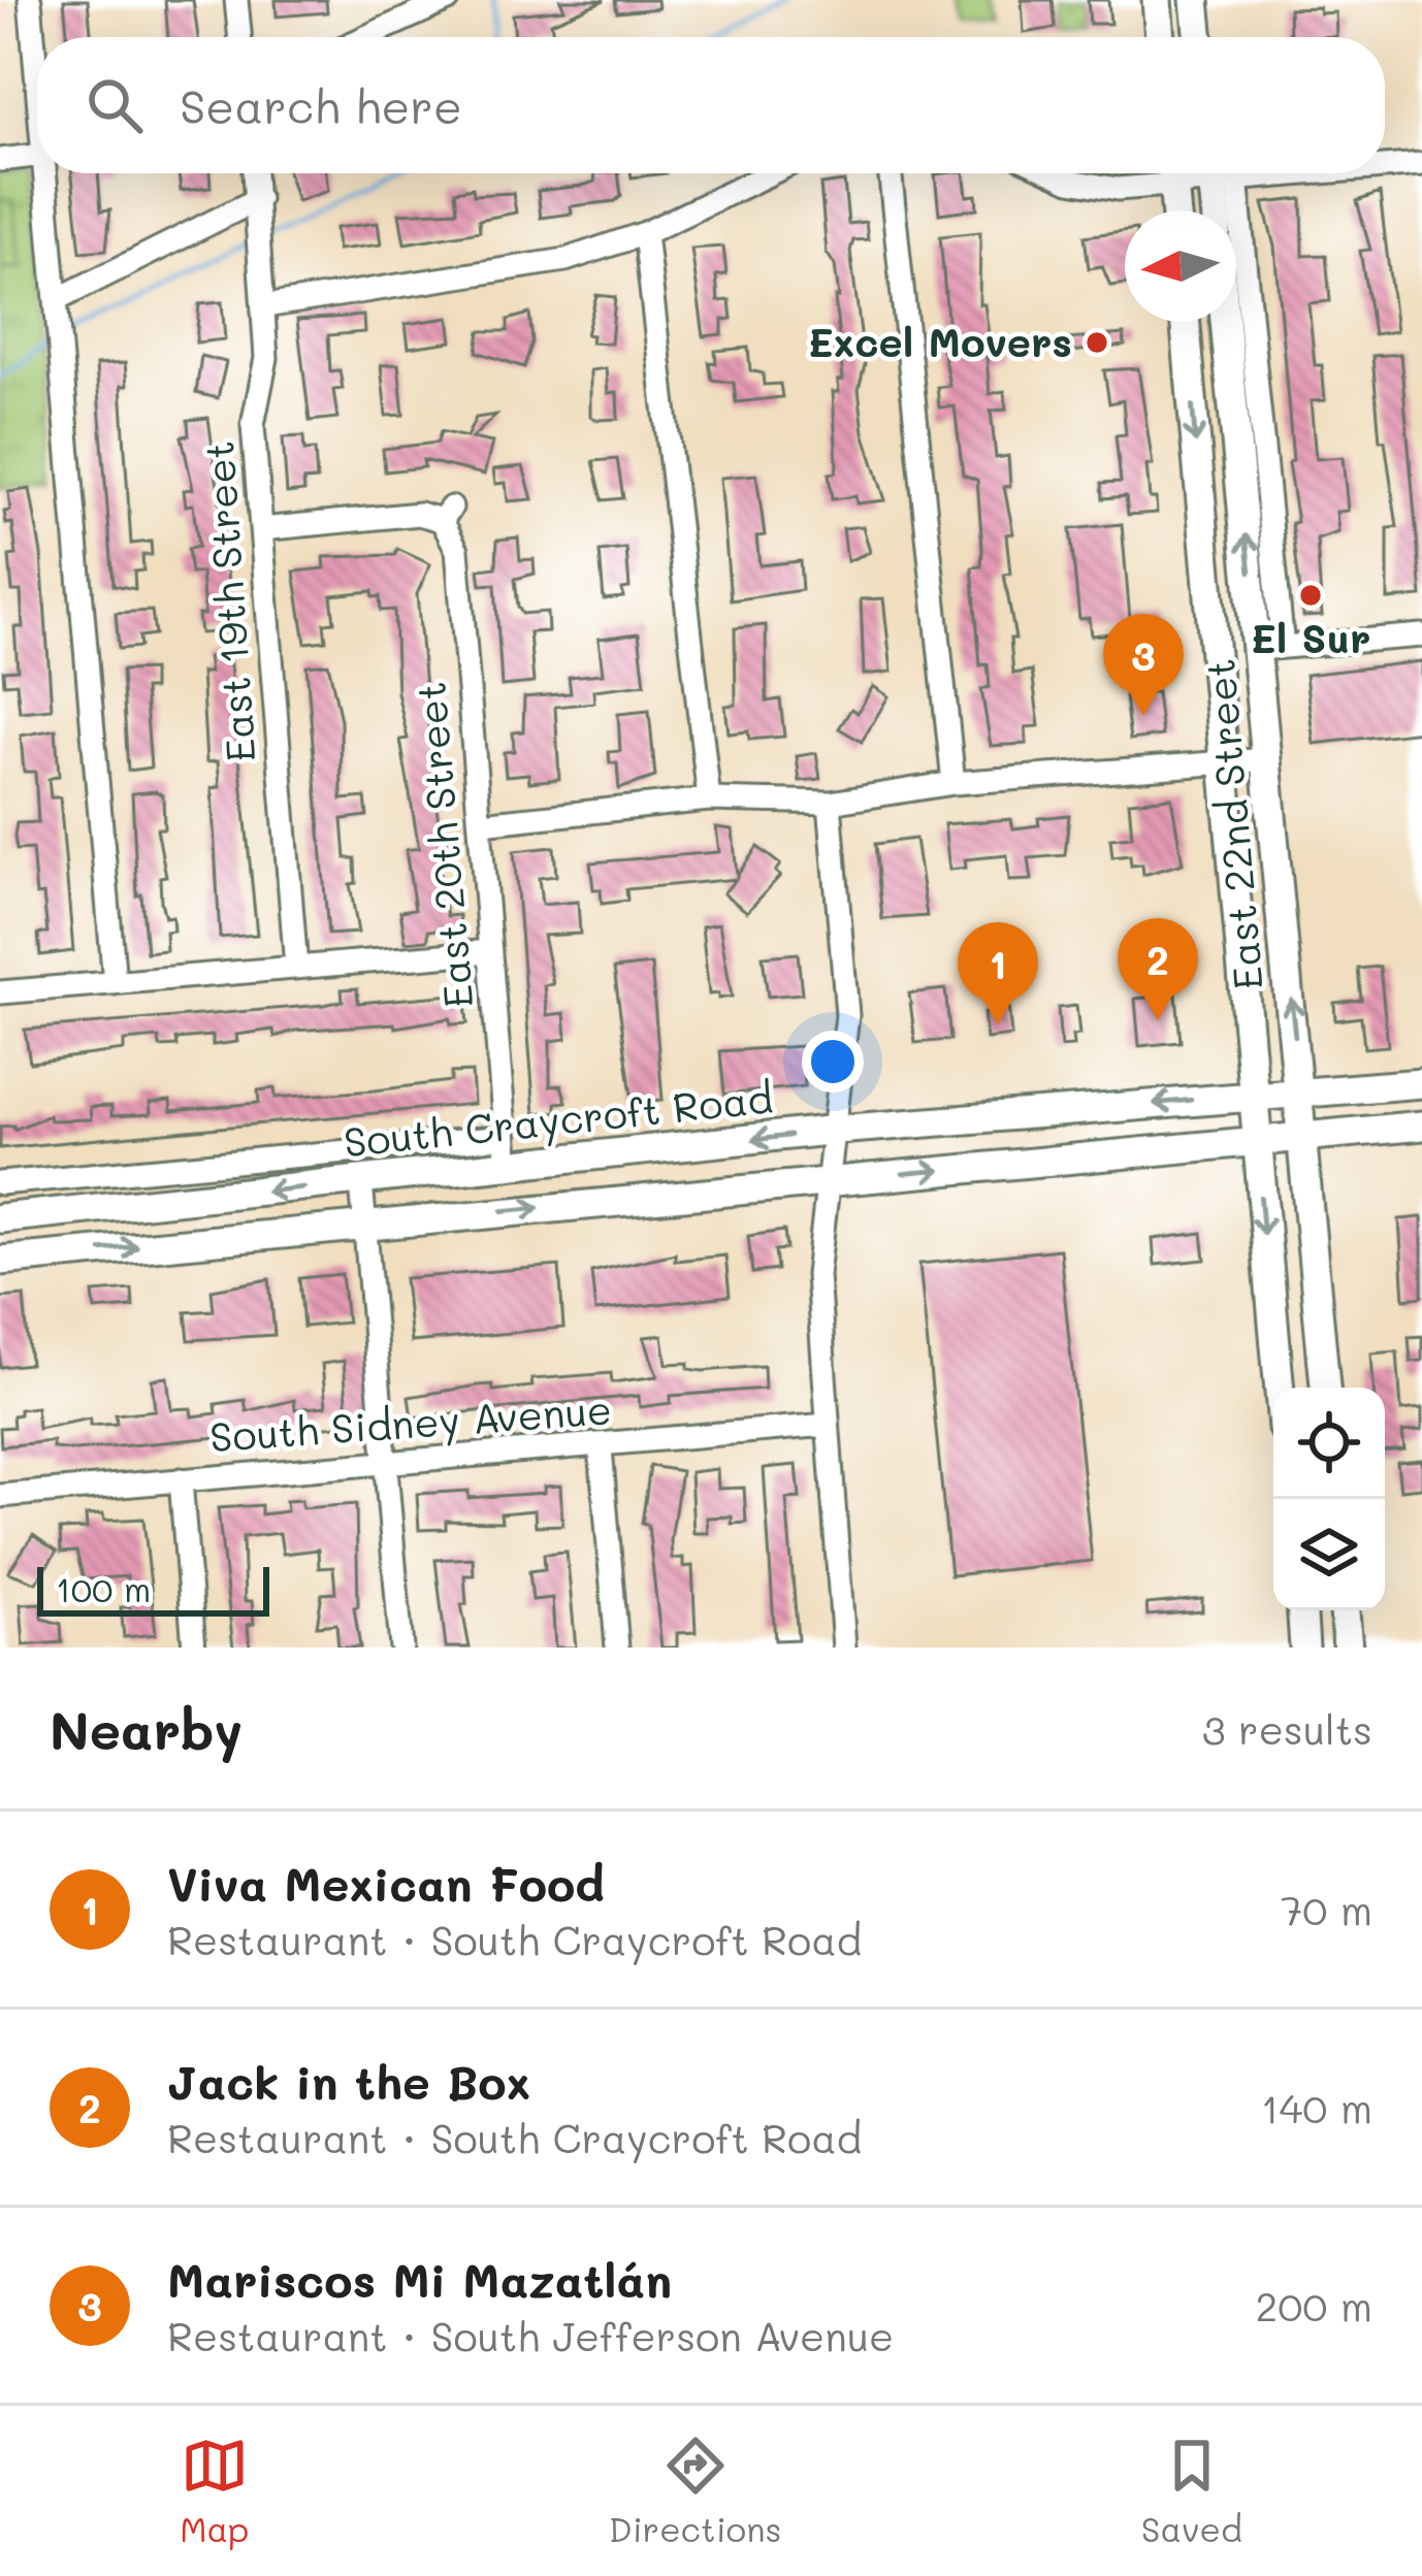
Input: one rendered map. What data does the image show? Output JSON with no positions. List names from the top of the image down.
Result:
{
  "streets": {
    "main road": ["East 22nd Street", "South Craycroft Road"],
    "street": ["East 19th Street", "East 20th Street", "South Sidney Avenue"]
  },
  "crossings": [
    ["East 19th Street", "East 20th Street"],
    ["East 22nd Street", "South Craycroft Road"],
    ["East 20th Street", "South Craycroft Road"]
  ],
  "places": ["Excel Movers", "El Sur"],
  "scale_bar": "100 m",
  "north": "left",
  "page": {
    "search": "Search here",
    "pins": ["3", "2", "1"],
    "scale": "100 m",
    "heading": ["Nearby", "3 results"],
    "list": [
      {
        "mark": "1",
        "name": "Viva Mexican Food",
        "note": "Restaurant · South Craycroft Road",
        "value": "70 m"
      },
      {
        "mark": "2",
        "name": "Jack in the Box",
        "note": "Restaurant · South Craycroft Road",
        "value": "140 m"
      },
      {
        "mark": "3",
        "name": "Mariscos Mi Mazatlán",
        "note": "Restaurant · South Jefferson Avenue",
        "value": "200 m"
      }
    ],
    "nav": ["Map", "Directions", "Saved"]
  }
}
